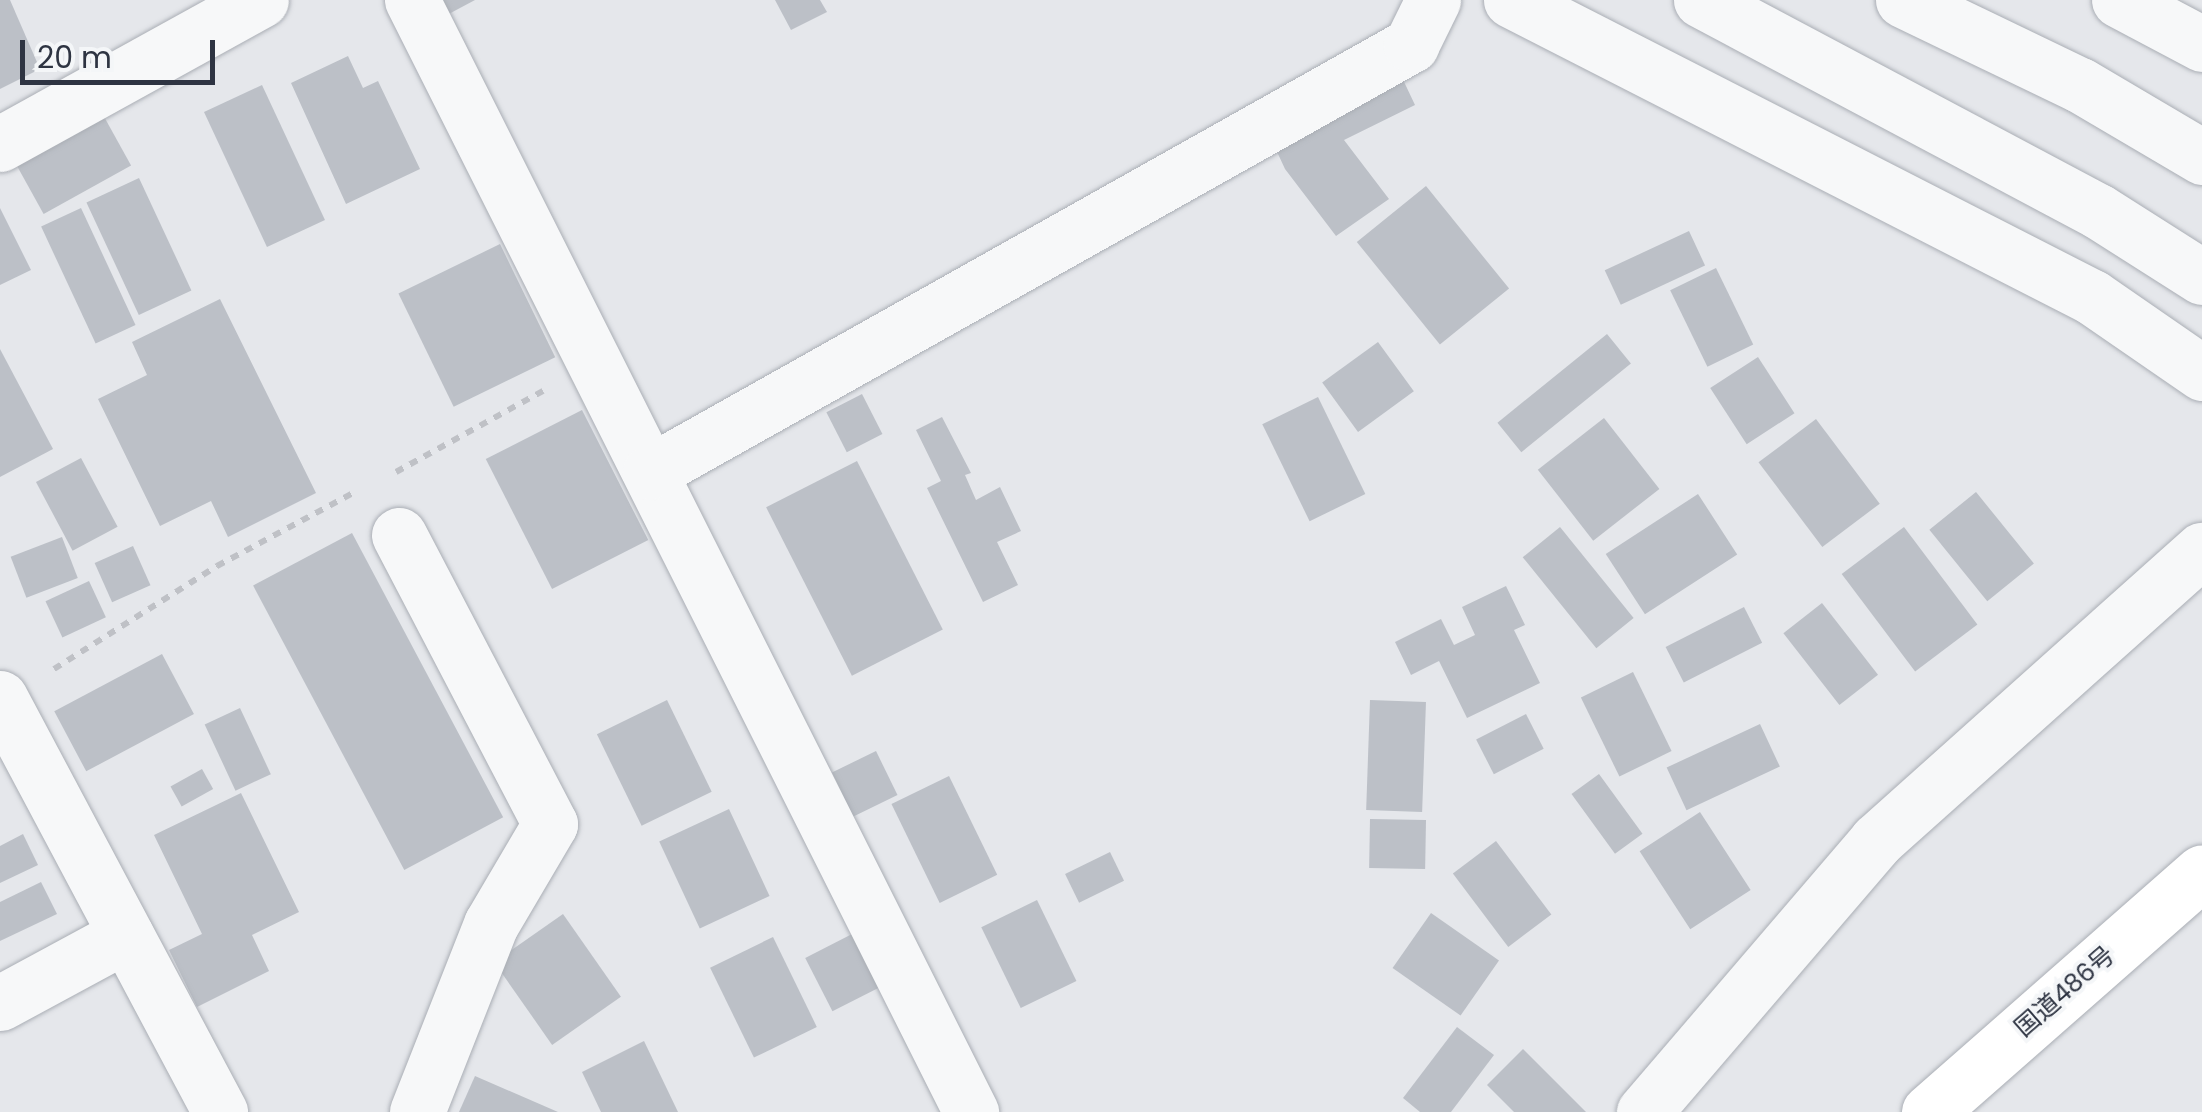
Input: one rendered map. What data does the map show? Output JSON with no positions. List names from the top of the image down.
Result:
{
  "streets": {
    "highway": ["国道486号"]
  },
  "scale_bar": "20 m"
}
